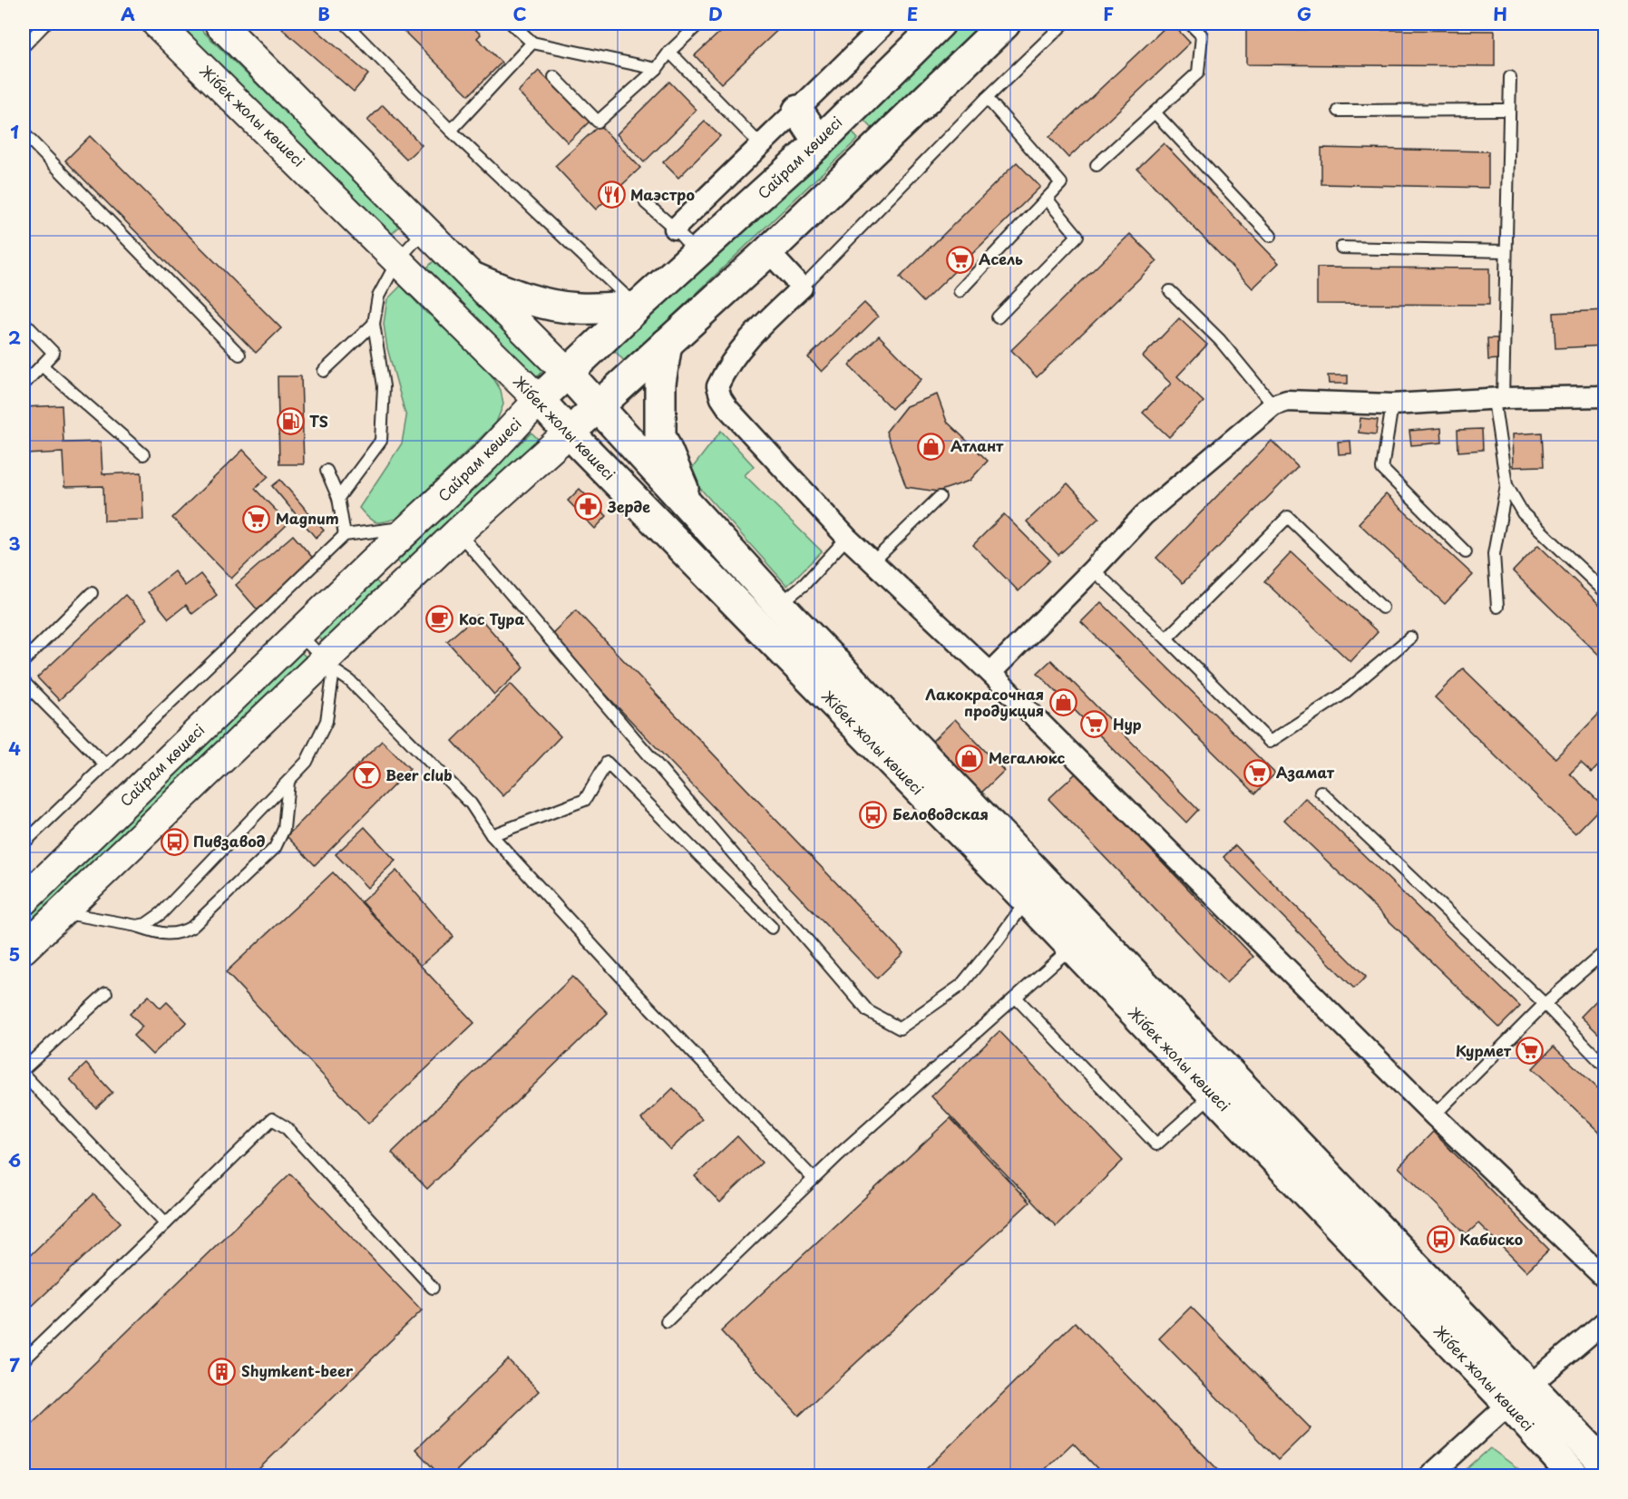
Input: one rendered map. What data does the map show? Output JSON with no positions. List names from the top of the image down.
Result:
{
  "streets": {
    "main road": ["Жібек жолы көшесі", "Сайрам көшесі"]
  },
  "crossings": [
    ["Жібек жолы көшесі", "Сайрам көшесі"]
  ],
  "places": {
    "restaurant": ["Маэстро"],
    "supermarket": [
      "Асель",
      "Magnum",
      "Нур",
      "Азамат",
      "Курмет"
    ],
    "fuel station": ["TS"],
    "shop": ["Атлант", "Лакокрасочная продукция", "Мегалюкс"],
    "pharmacy": ["Зерде"],
    "cafe": ["Кос Тура"],
    "bar": ["Beer club"],
    "bus stop": ["Беловодская", "Пивзавод", "Кабиско"],
    "building": ["Shymkent-beer"]
  },
  "grid": {
    "columns": [
      "A",
      "B",
      "C",
      "D",
      "E",
      "F",
      "G",
      "H"
    ],
    "rows": [
      "1",
      "2",
      "3",
      "4",
      "5",
      "6",
      "7"
    ]
  }
}
